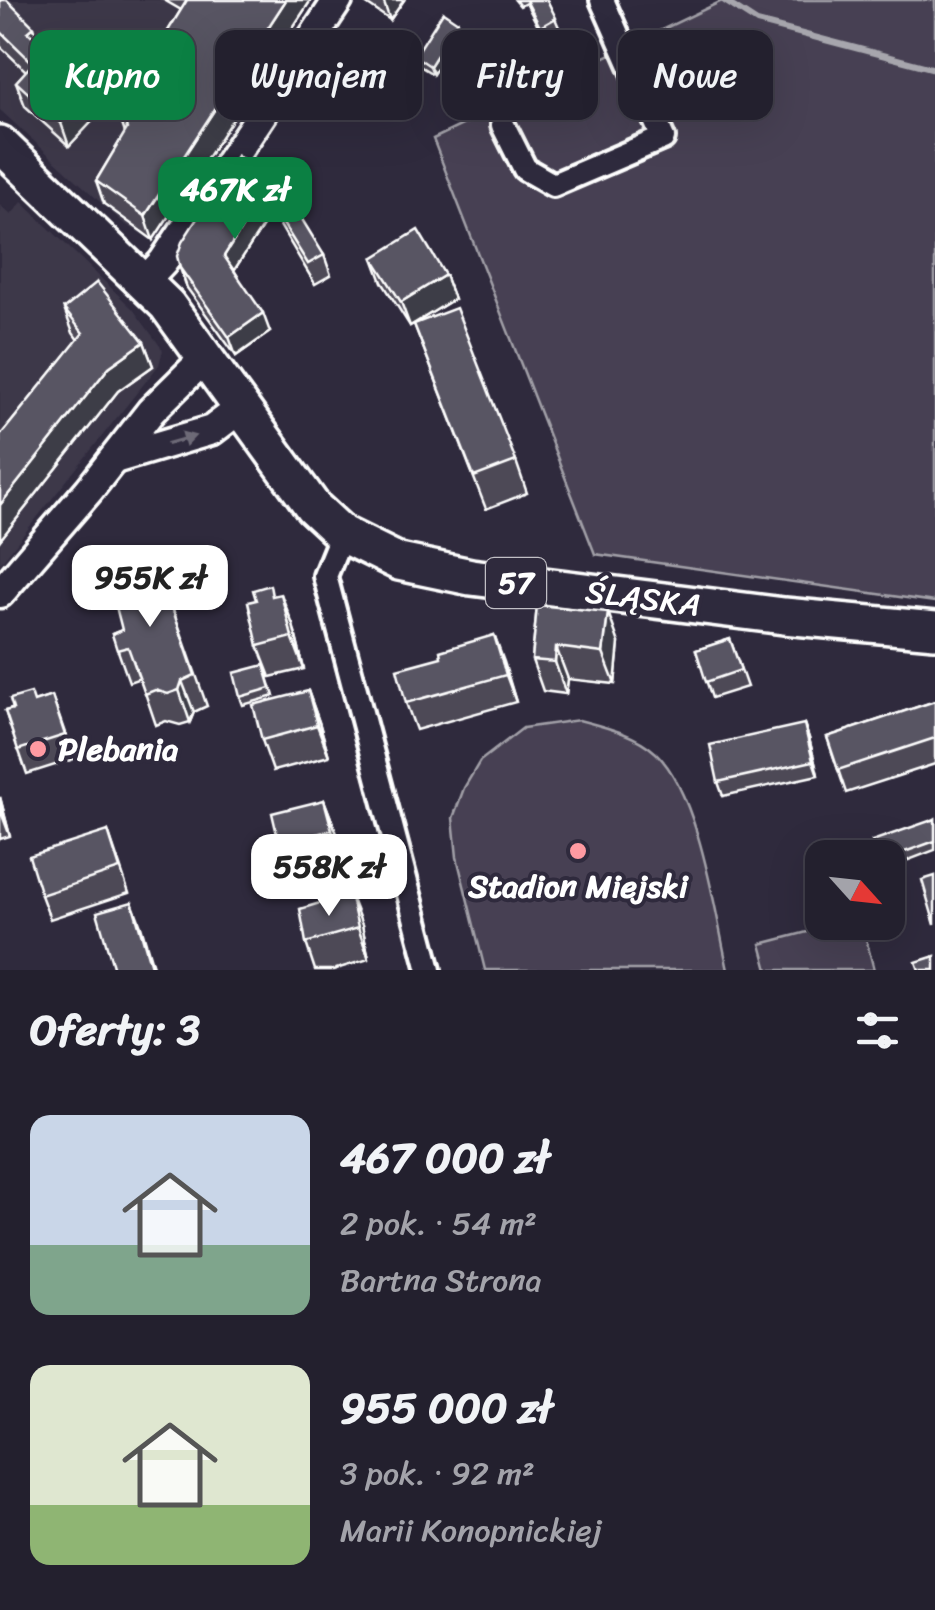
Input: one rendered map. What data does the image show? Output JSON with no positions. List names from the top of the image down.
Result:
{
  "streets": {
    "main road": ["57", "ŚLĄSKA"]
  },
  "crossings": [
    ["57", "ŚLĄSKA"]
  ],
  "places": ["Plebania", "Stadion Miejski"],
  "north": "bottom right",
  "page": {
    "chip": [
      "Kupno",
      "Wynajem",
      "Filtry",
      "Nowe"
    ],
    "price": ["467K zł", "955K zł", "558K zł"],
    "heading": "Oferty: 3",
    "list": [
      {
        "name": "467 000 zł",
        "note": "2 pok. · 54 m² · Bartna Strona"
      },
      {
        "name": "955 000 zł",
        "note": "3 pok. · 92 m² · Marii Konopnickiej"
      }
    ]
  }
}
